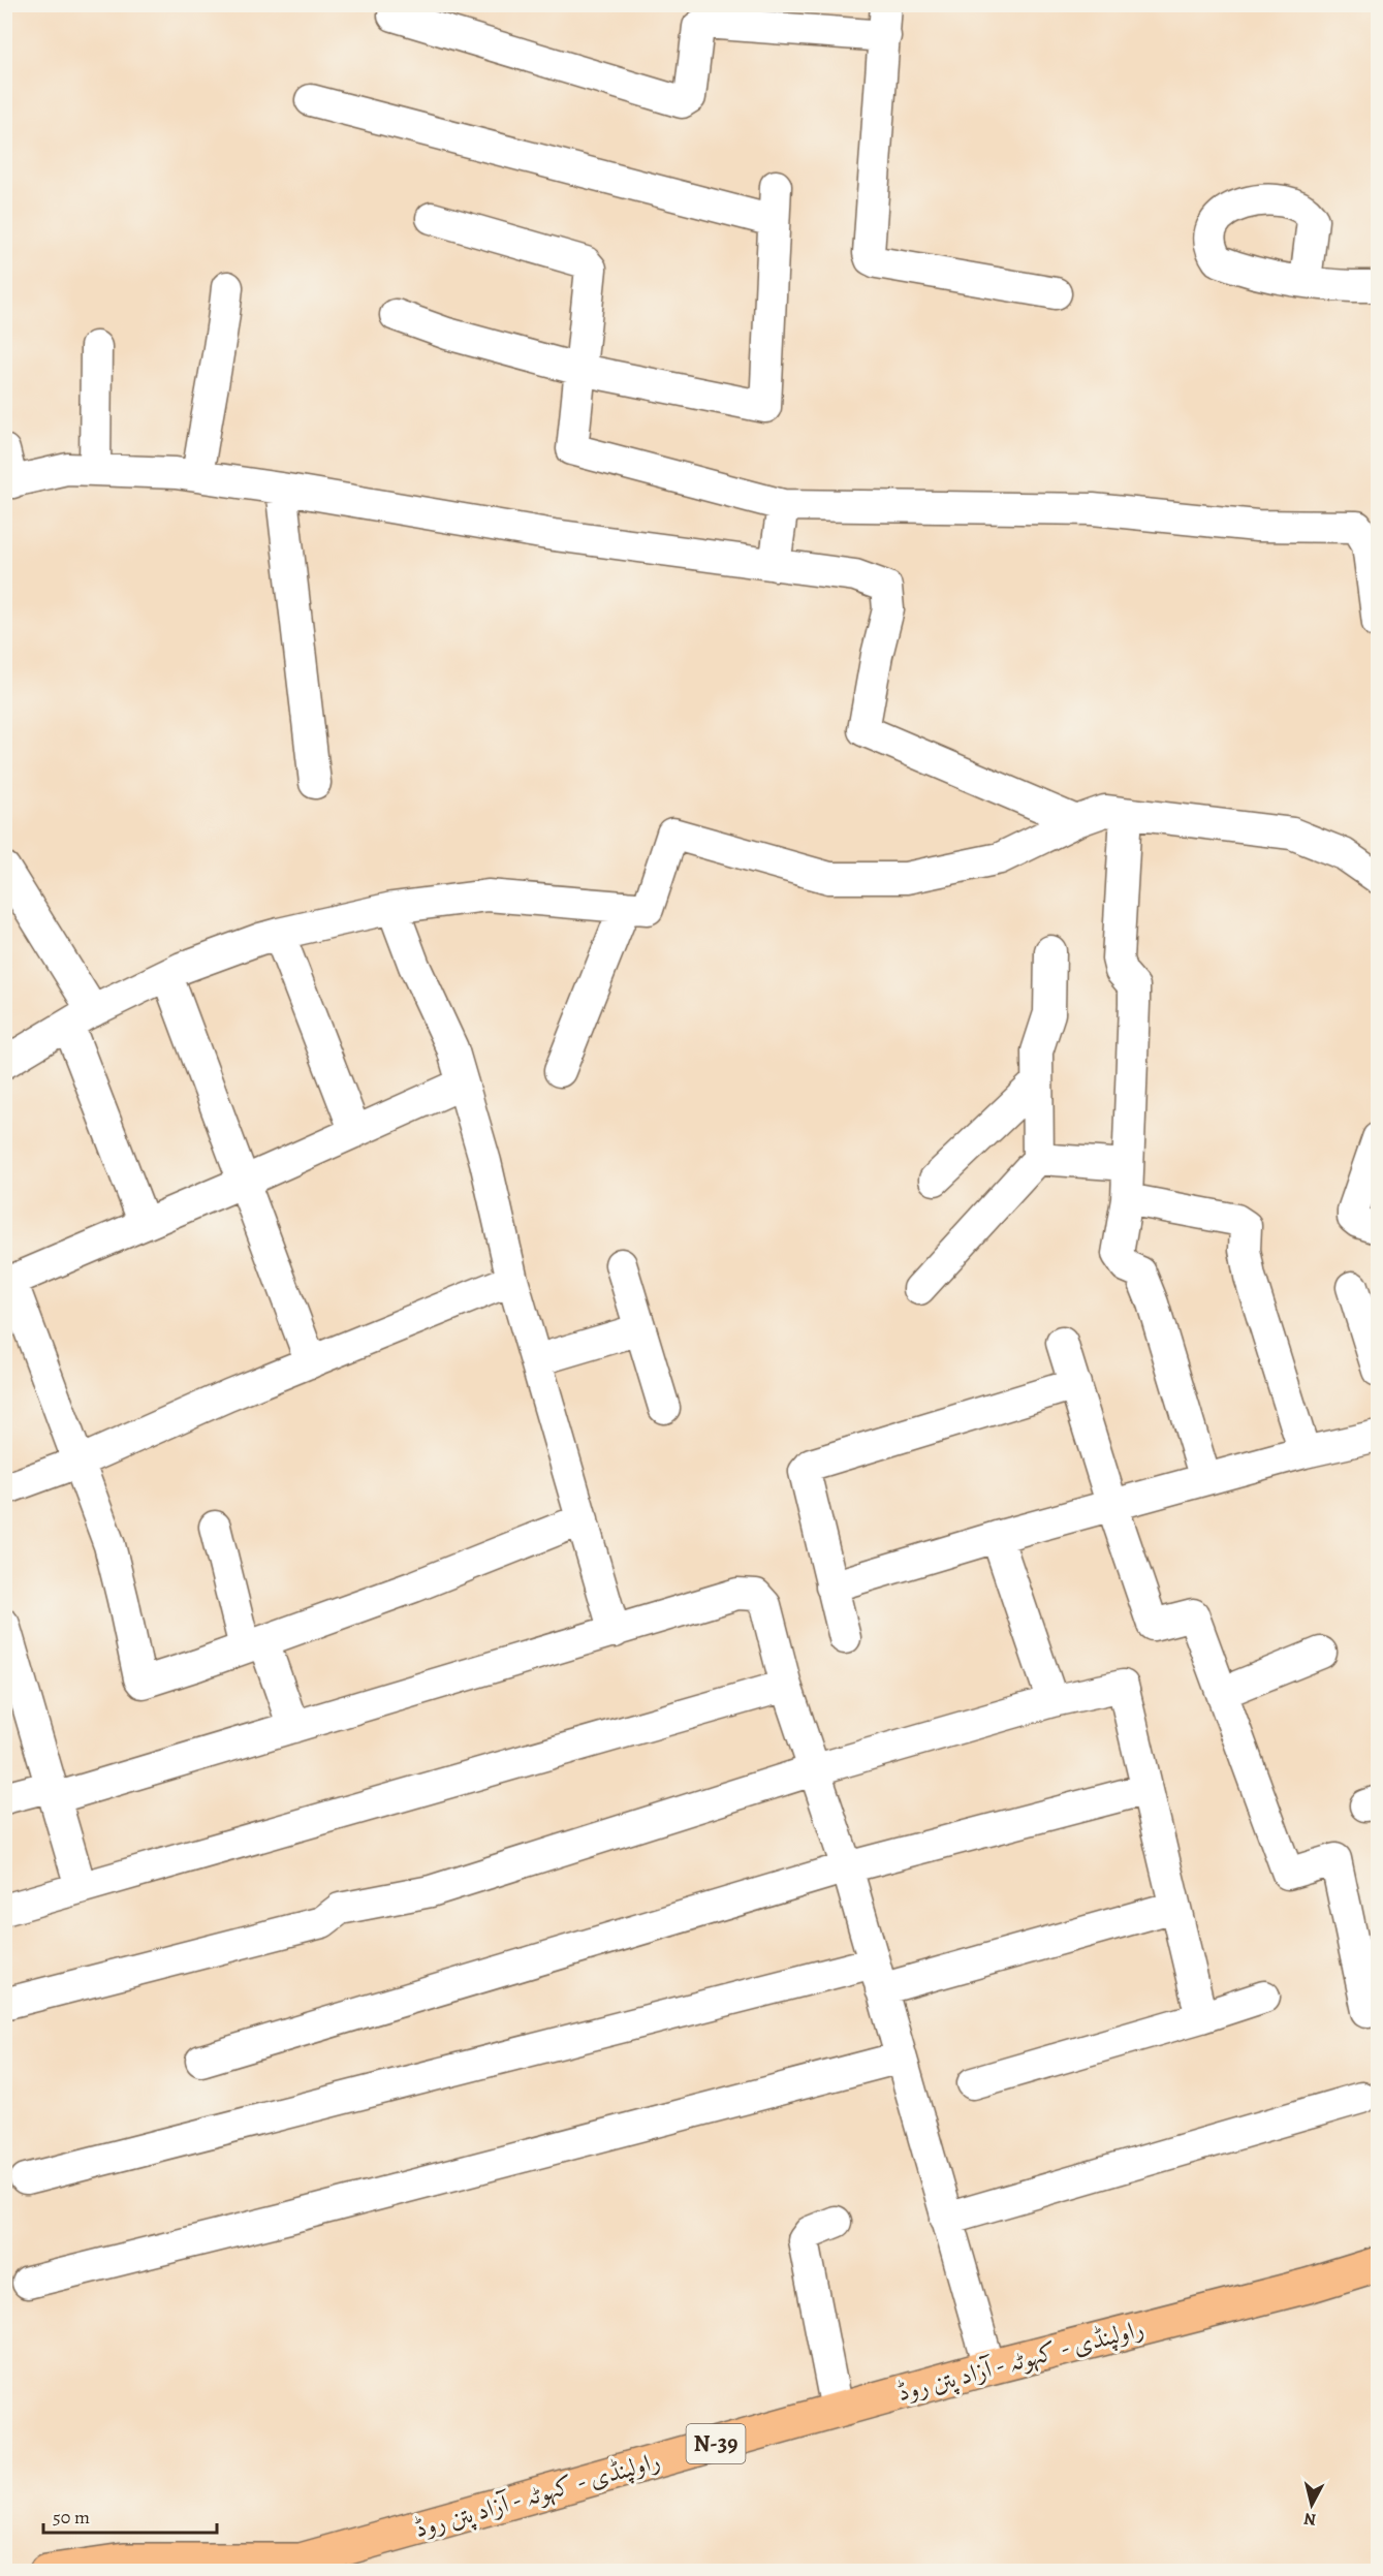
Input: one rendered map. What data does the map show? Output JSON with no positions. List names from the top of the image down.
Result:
{
  "streets": {
    "highway": ["راولپنڈی - کہوٹہ - آزاد پتن روڈ", "N-39"]
  },
  "scale_bar": "50 m",
  "north": "bottom"
}
